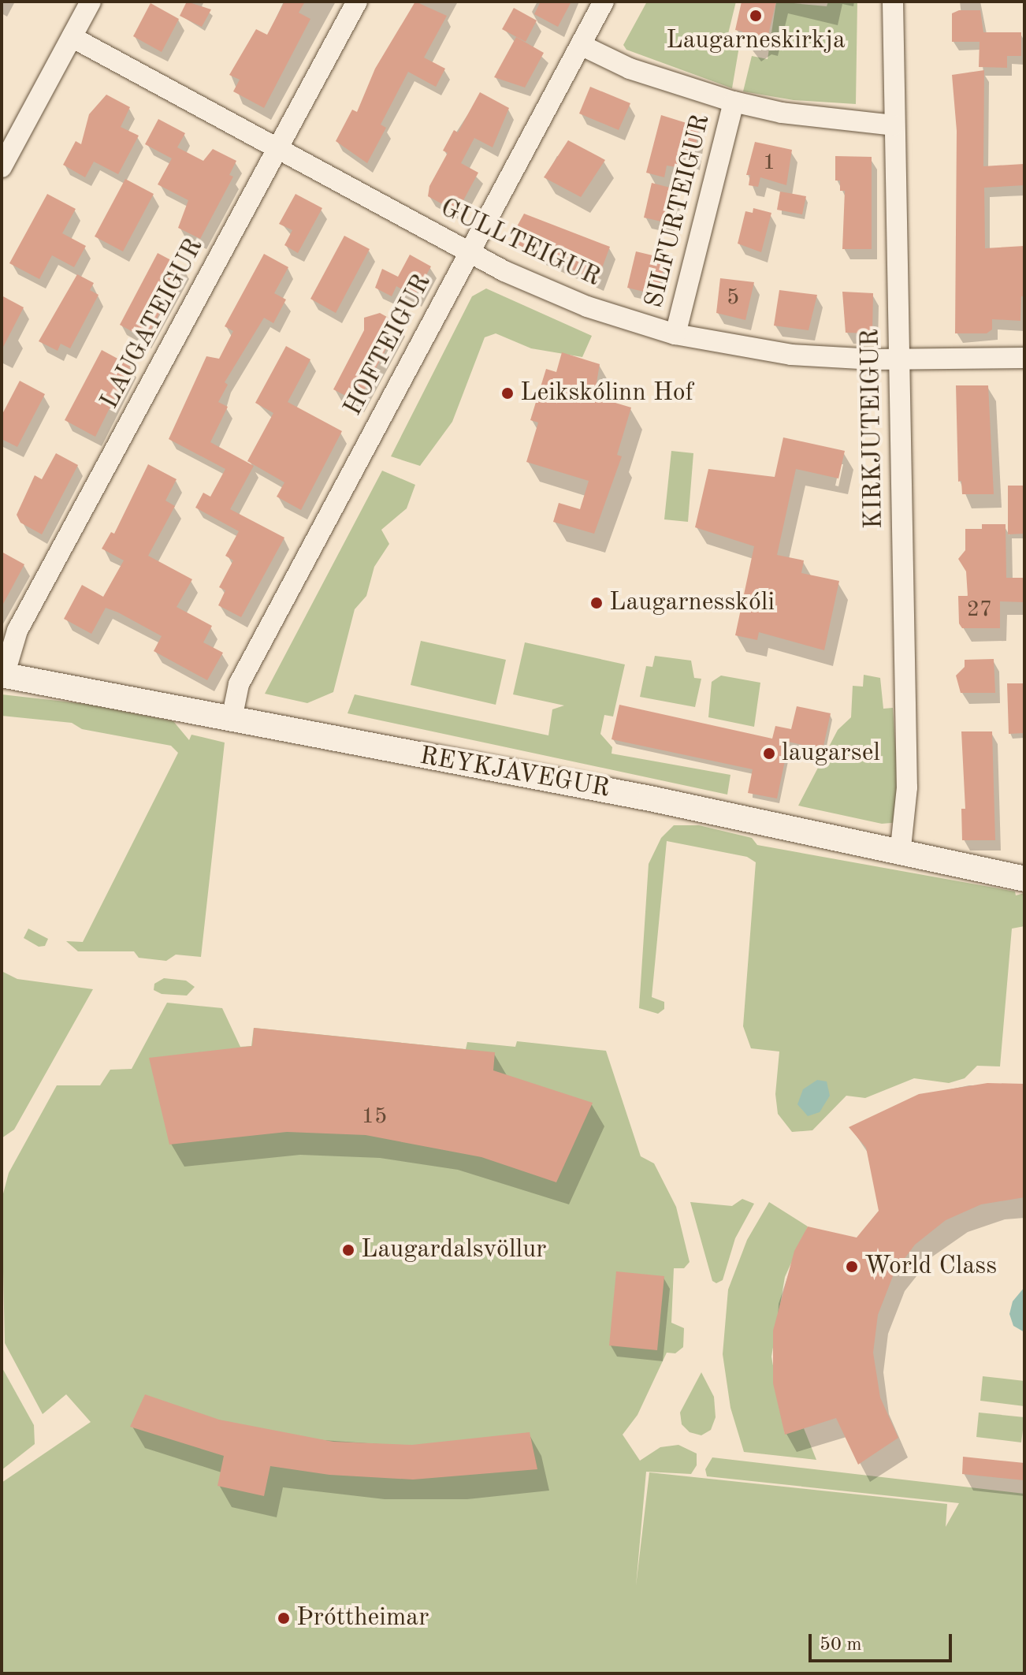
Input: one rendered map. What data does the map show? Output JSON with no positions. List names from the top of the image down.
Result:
{
  "streets": {
    "street": [
      "SILFURTEIGUR",
      "GULLTEIGUR",
      "LAUGATEIGUR",
      "HOFTEIGUR",
      "KIRKJUTEIGUR",
      "REYKJAVEGUR"
    ]
  },
  "crossings": [
    ["SILFURTEIGUR", "GULLTEIGUR"],
    ["GULLTEIGUR", "LAUGATEIGUR"],
    ["GULLTEIGUR", "HOFTEIGUR"],
    ["GULLTEIGUR", "KIRKJUTEIGUR"],
    ["LAUGATEIGUR", "REYKJAVEGUR"],
    ["HOFTEIGUR", "REYKJAVEGUR"],
    ["KIRKJUTEIGUR", "REYKJAVEGUR"]
  ],
  "places": [
    "Laugarneskirkja",
    "Leikskólinn Hof",
    "Laugarnesskóli",
    "laugarsel",
    "Laugardalsvöllur",
    "World Class",
    "Þróttheimar"
  ],
  "house_numbers": [
    "1",
    "5",
    "27",
    "15"
  ],
  "scale_bar": "50 m"
}
